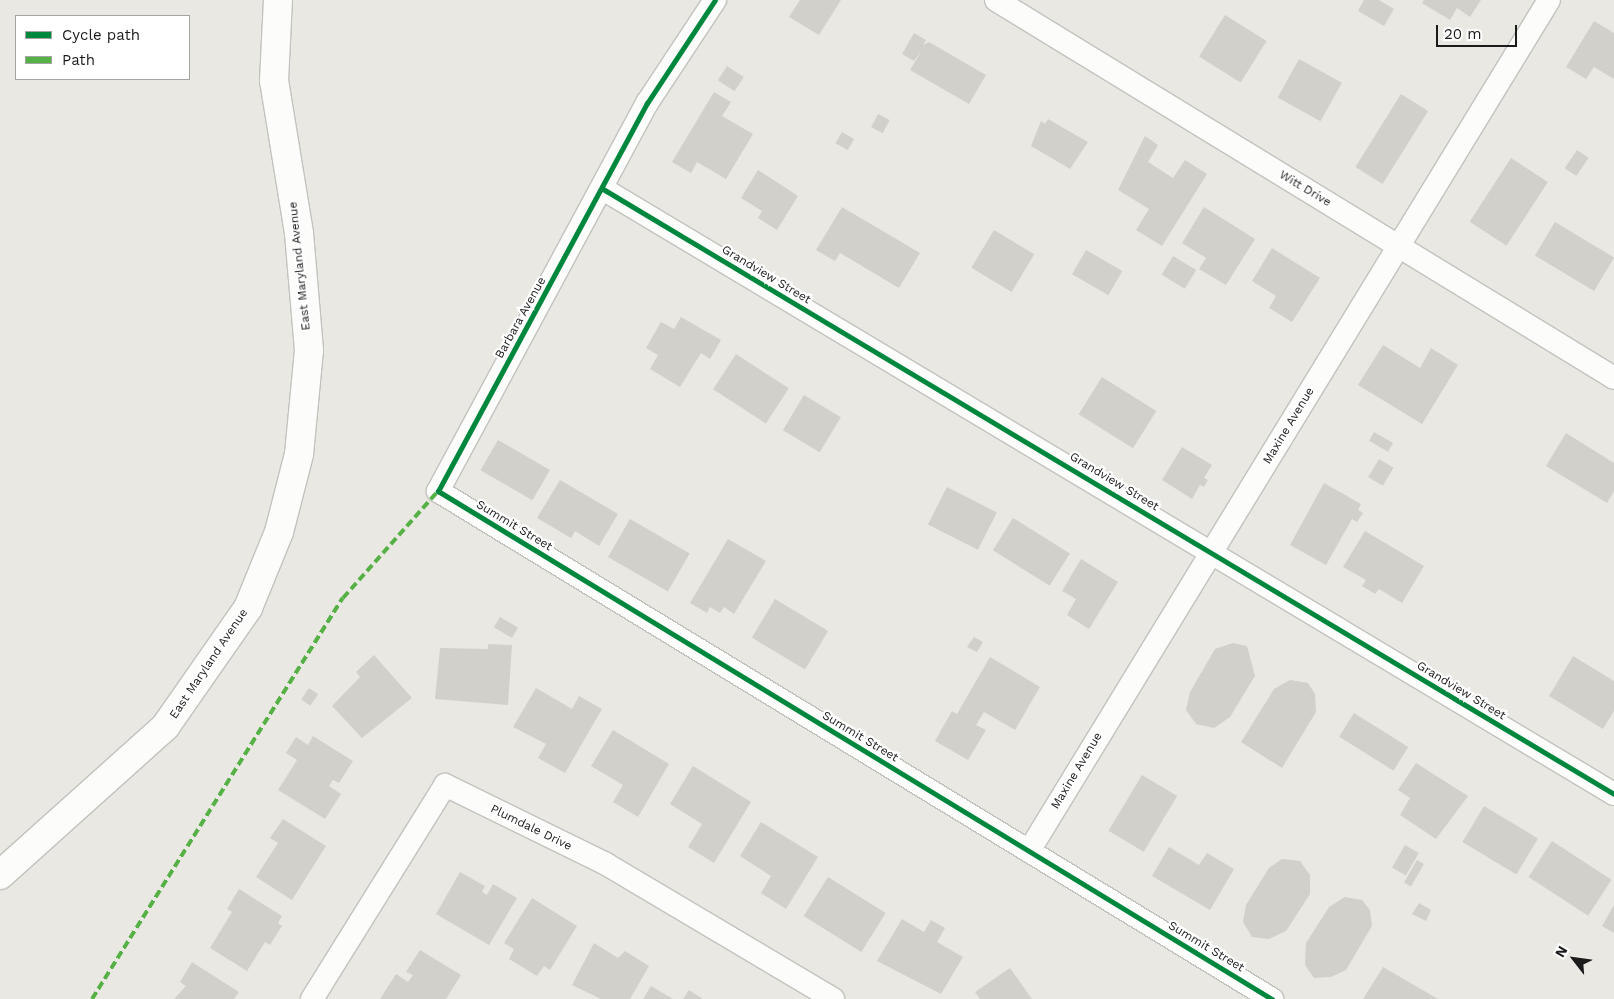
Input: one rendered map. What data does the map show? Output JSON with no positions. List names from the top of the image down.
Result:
{
  "streets": {
    "street": [
      "Witt Drive",
      "East Maryland Avenue",
      "Grandview Street",
      "Barbara Avenue",
      "Maxine Avenue",
      "Summit Street",
      "Plumdale Drive"
    ]
  },
  "crossings": [
    ["Witt Drive", "Maxine Avenue"],
    ["Grandview Street", "Barbara Avenue"],
    ["Grandview Street", "Maxine Avenue"],
    ["Barbara Avenue", "Summit Street"],
    ["Maxine Avenue", "Summit Street"]
  ],
  "legend": ["Cycle path", "Path"],
  "scale_bar": "20 m",
  "north": "top left"
}
